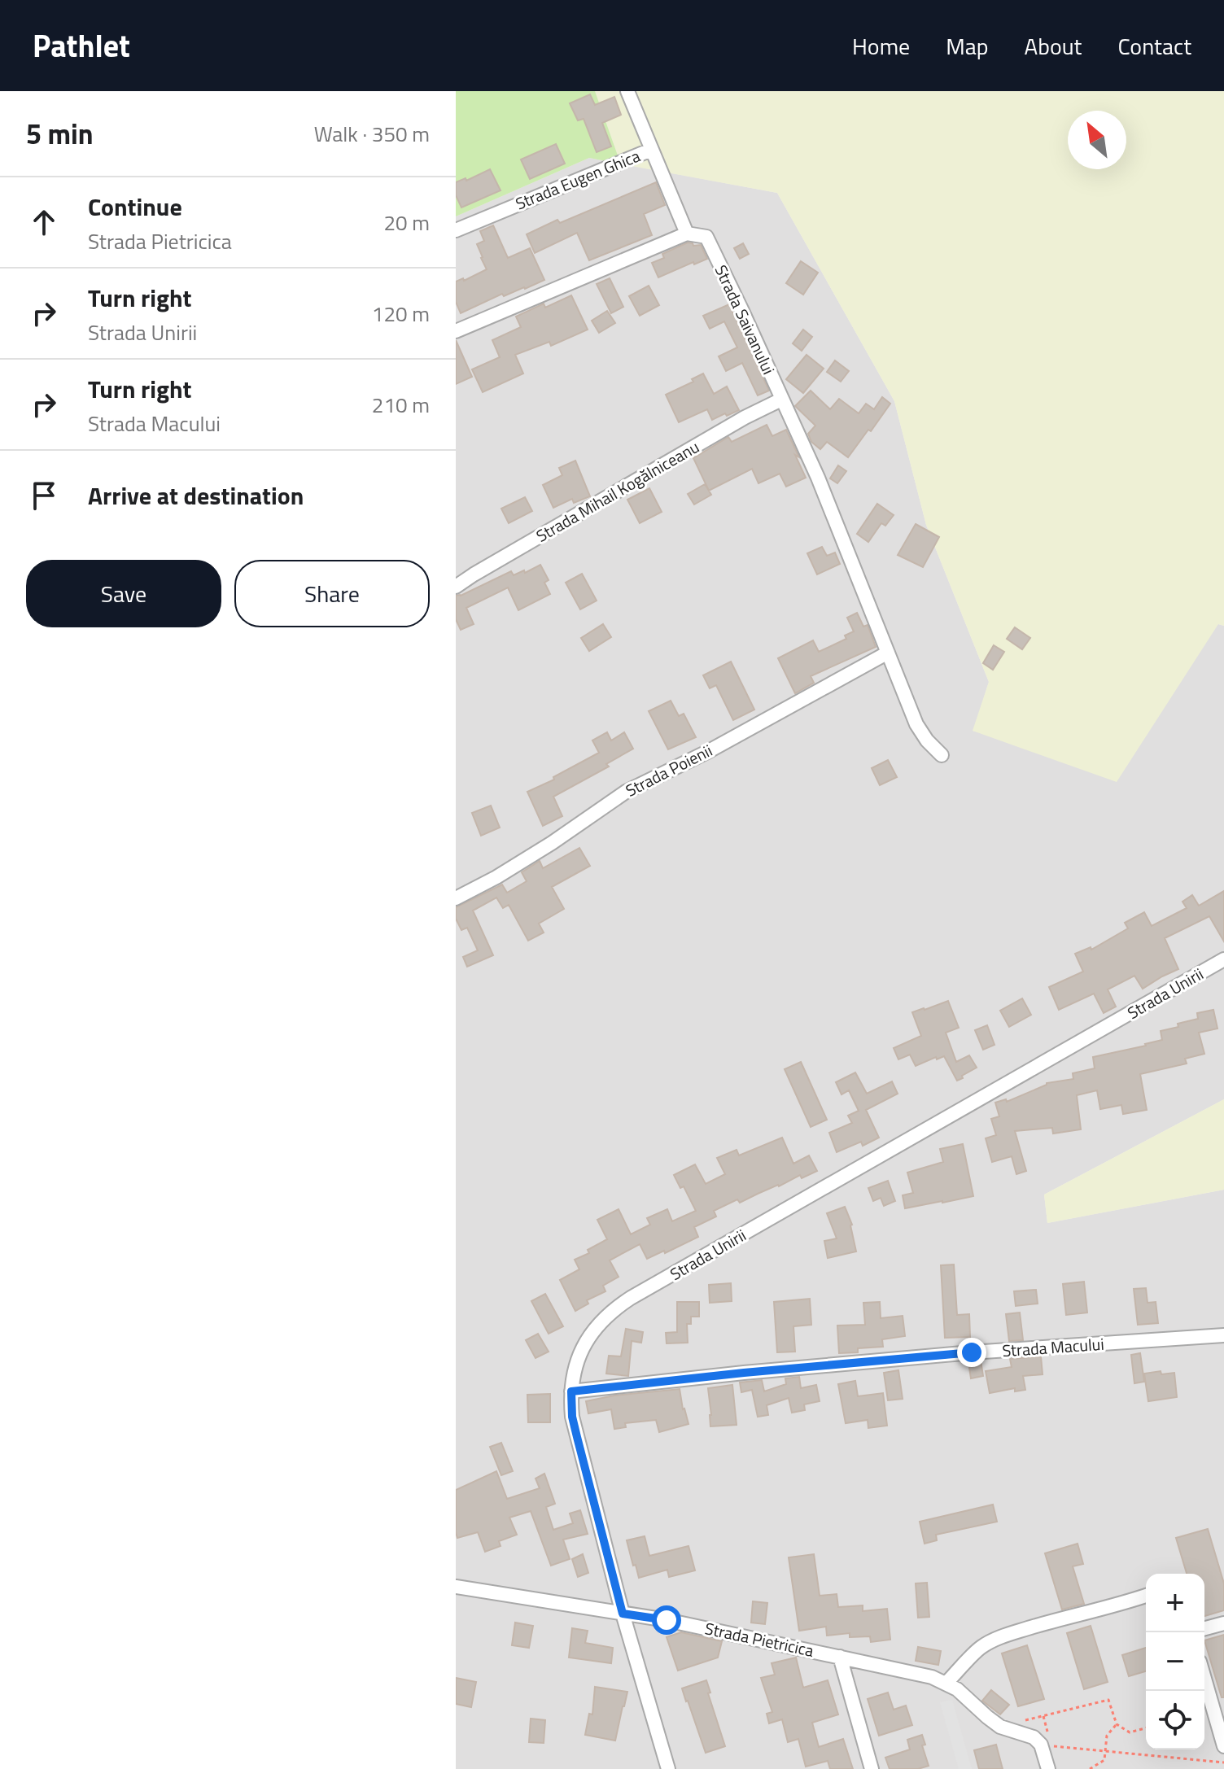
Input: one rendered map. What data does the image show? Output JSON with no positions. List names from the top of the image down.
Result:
{
  "streets": {
    "street": [
      "Strada Eugen Ghica",
      "Strada Saivanului",
      "Strada Mihail Kogălniceanu",
      "Strada Poienii",
      "Strada Unirii",
      "Strada Macului",
      "Strada Pietricica"
    ]
  },
  "crossings": [
    ["Strada Eugen Ghica", "Strada Saivanului"],
    ["Strada Saivanului", "Strada Mihail Kogălniceanu"],
    ["Strada Saivanului", "Strada Poienii"],
    ["Strada Unirii", "Strada Macului"],
    ["Strada Unirii", "Strada Pietricica"]
  ],
  "north": "top left",
  "page": {
    "header": "Pathlet",
    "nav": [
      "Home",
      "Map",
      "About",
      "Contact"
    ],
    "heading": ["5 min", "Walk · 350 m"],
    "list": [
      ["Continue", "Strada Pietricica", "20 m"],
      ["Turn right", "Strada Unirii", "120 m"],
      ["Turn right", "Strada Macului", "210 m"],
      "Arrive at destination"
    ],
    "buttons": ["Save", "Share"],
    "map_buttons": ["+", "−"]
  }
}
